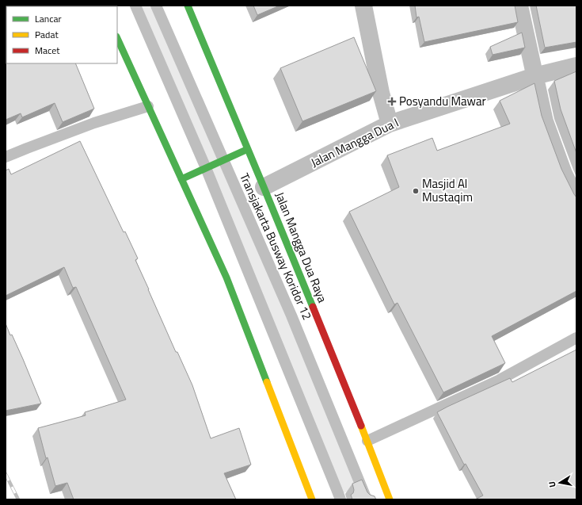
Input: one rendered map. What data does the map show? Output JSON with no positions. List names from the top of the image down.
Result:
{
  "streets": {
    "main road": ["Jalan Mangga Dua Raya"],
    "street": ["Jalan Mangga Dua I"],
    "lane": ["Transjakarta Busway Koridor 12"]
  },
  "crossings": [
    ["Jalan Mangga Dua I", "Jalan Mangga Dua Raya"]
  ],
  "places": {
    "health": ["Posyandu Mawar"],
    "other": ["Masjid Al Mustaqim"]
  },
  "legend": ["Lancar", "Padat", "Macet"],
  "north": "left"
}
